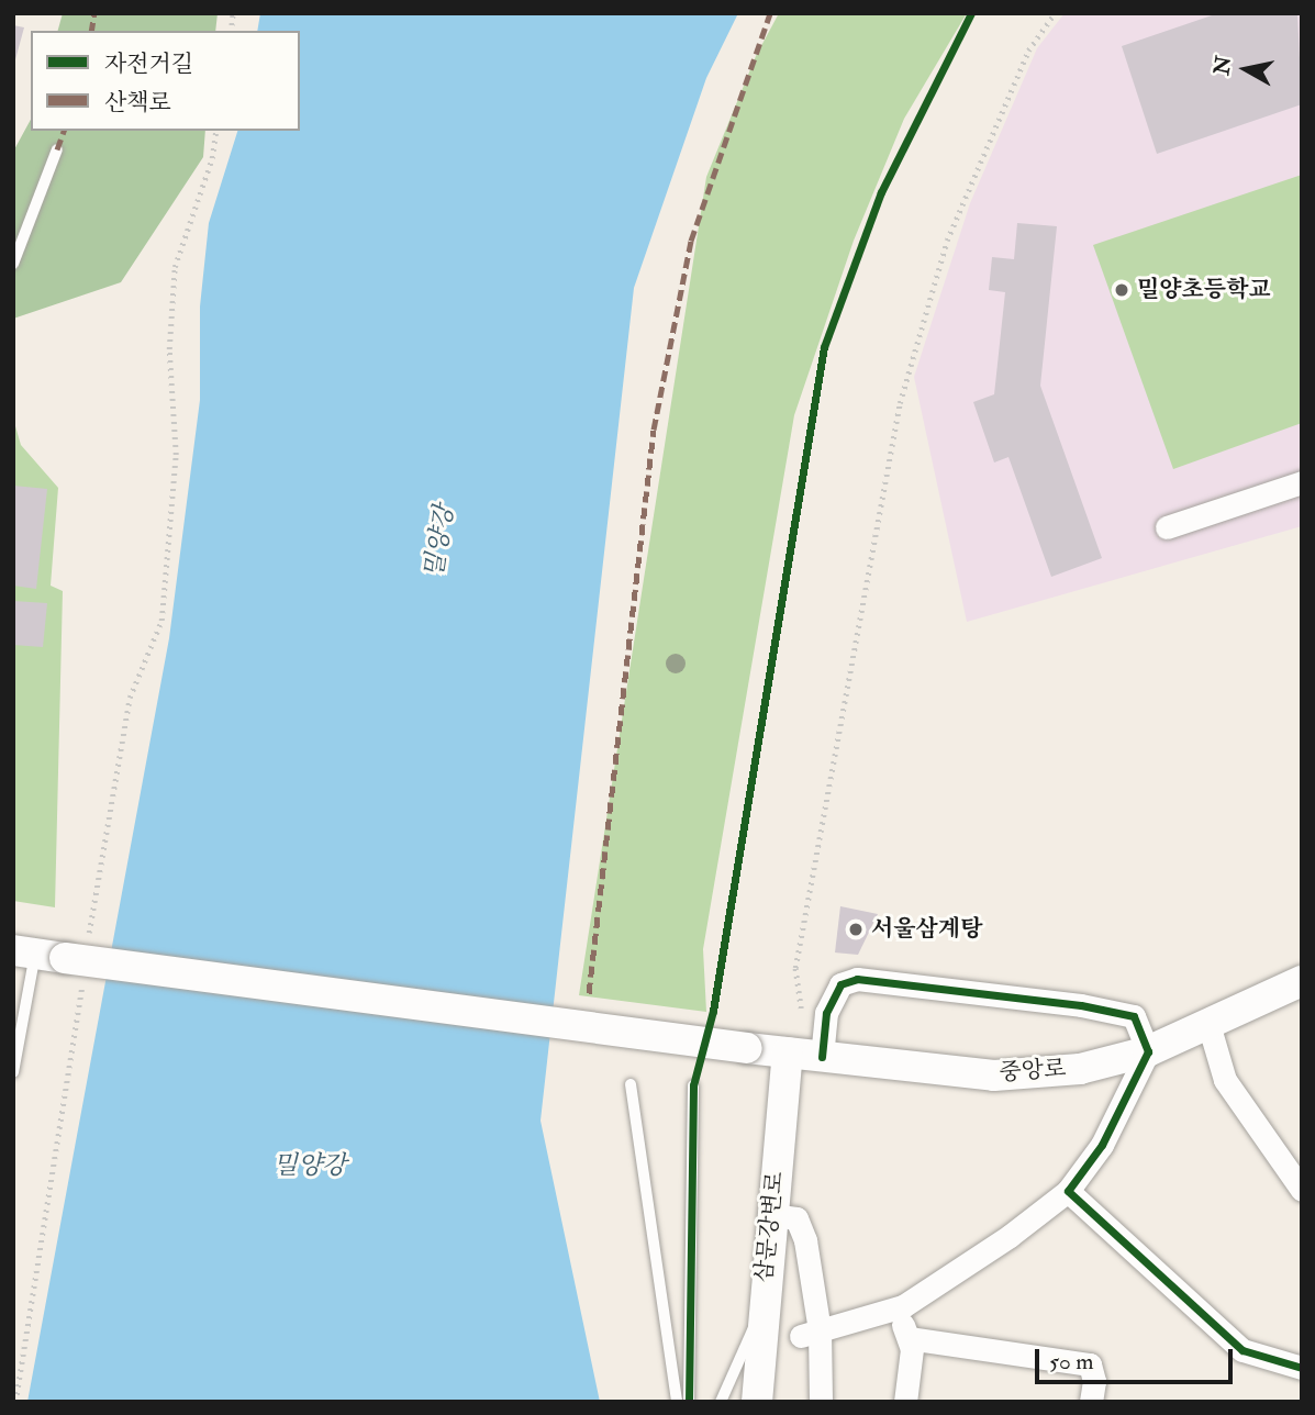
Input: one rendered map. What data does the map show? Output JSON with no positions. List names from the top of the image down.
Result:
{
  "streets": {
    "main road": ["중앙로", "삼문강변로"]
  },
  "crossings": [
    ["중앙로", "삼문강변로"]
  ],
  "water": ["밀양강"],
  "places": ["밀양초등학교", "서울삼계탕"],
  "legend": ["자전거길", "산책로"],
  "scale_bar": "50 m",
  "north": "left"
}
